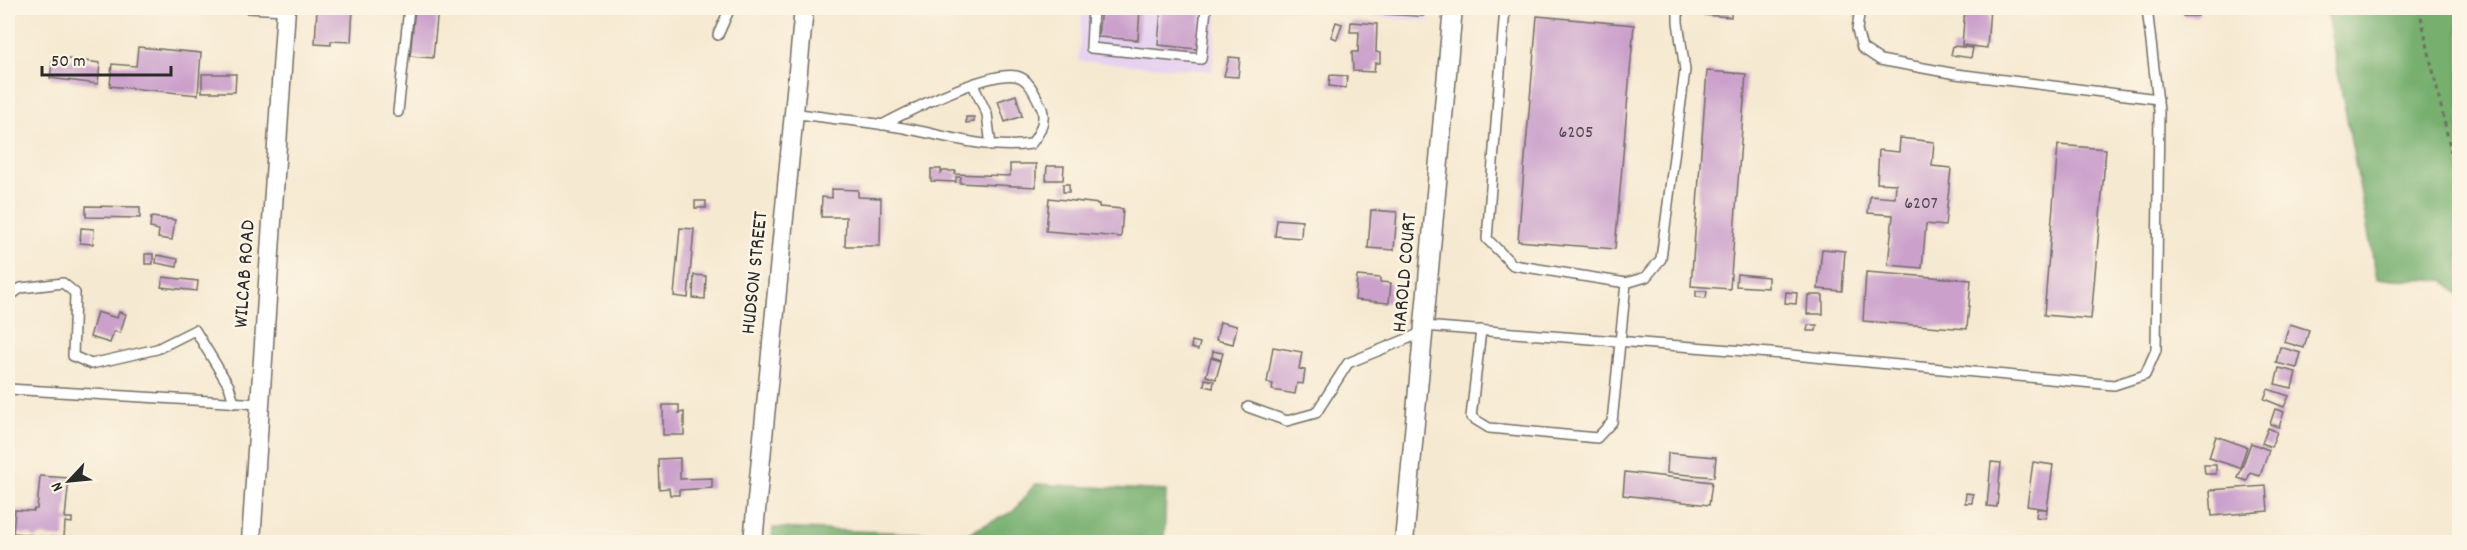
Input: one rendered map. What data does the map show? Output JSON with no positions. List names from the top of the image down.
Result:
{
  "streets": {
    "street": ["HUDSON STREET", "HAROLD COURT", "WILCAB ROAD"]
  },
  "house_numbers": ["6205", "6207"],
  "scale_bar": "50 m",
  "north": "bottom left"
}
